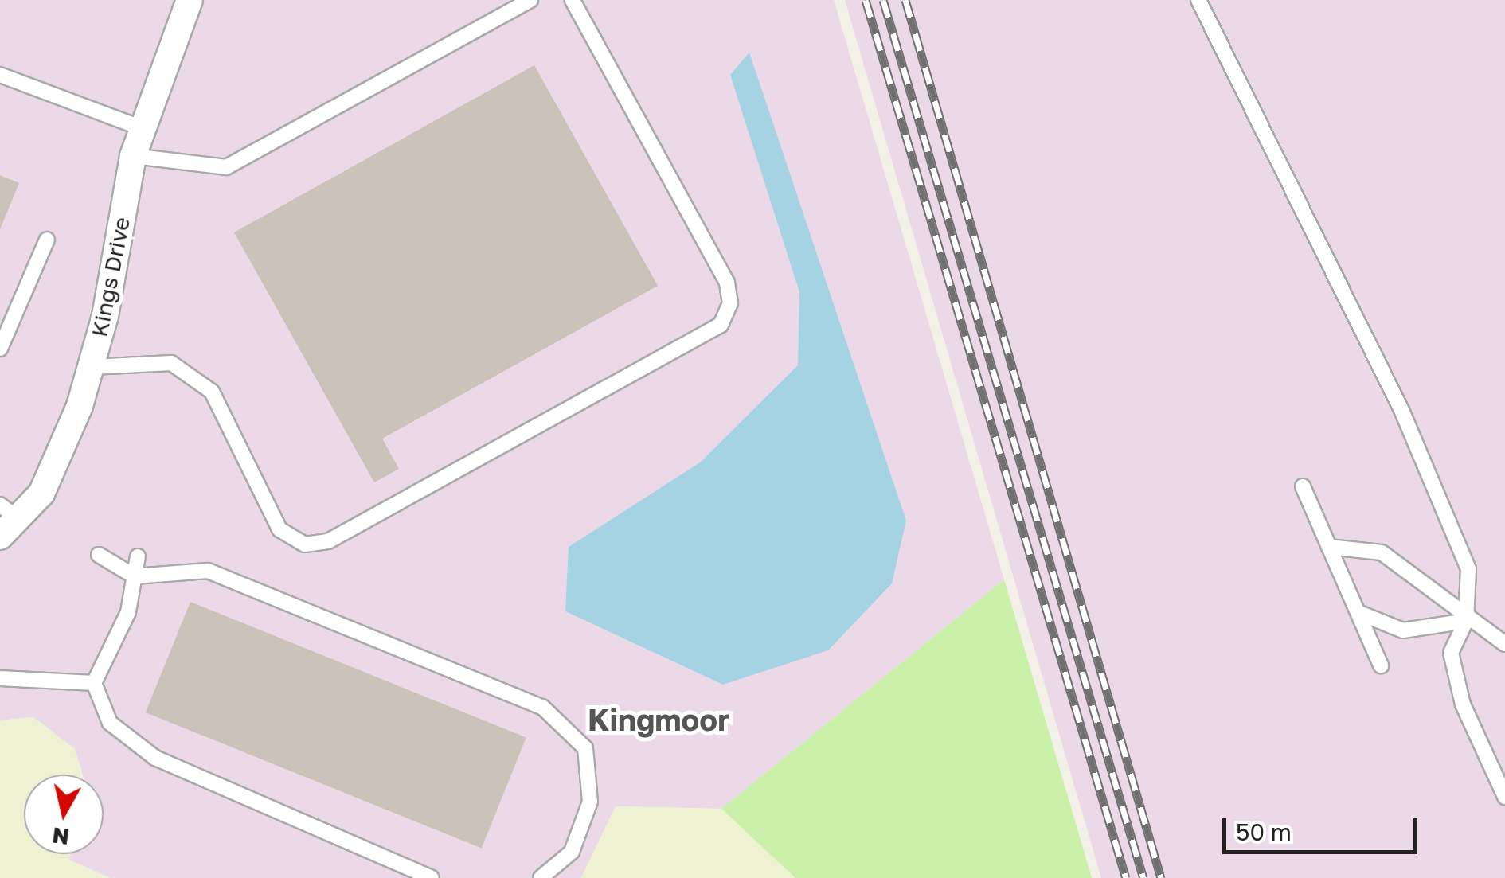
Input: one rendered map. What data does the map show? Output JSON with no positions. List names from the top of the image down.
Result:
{
  "streets": {
    "street": ["Kings Drive"]
  },
  "districts": ["Kingmoor"],
  "scale_bar": "50 m",
  "north": "bottom"
}
